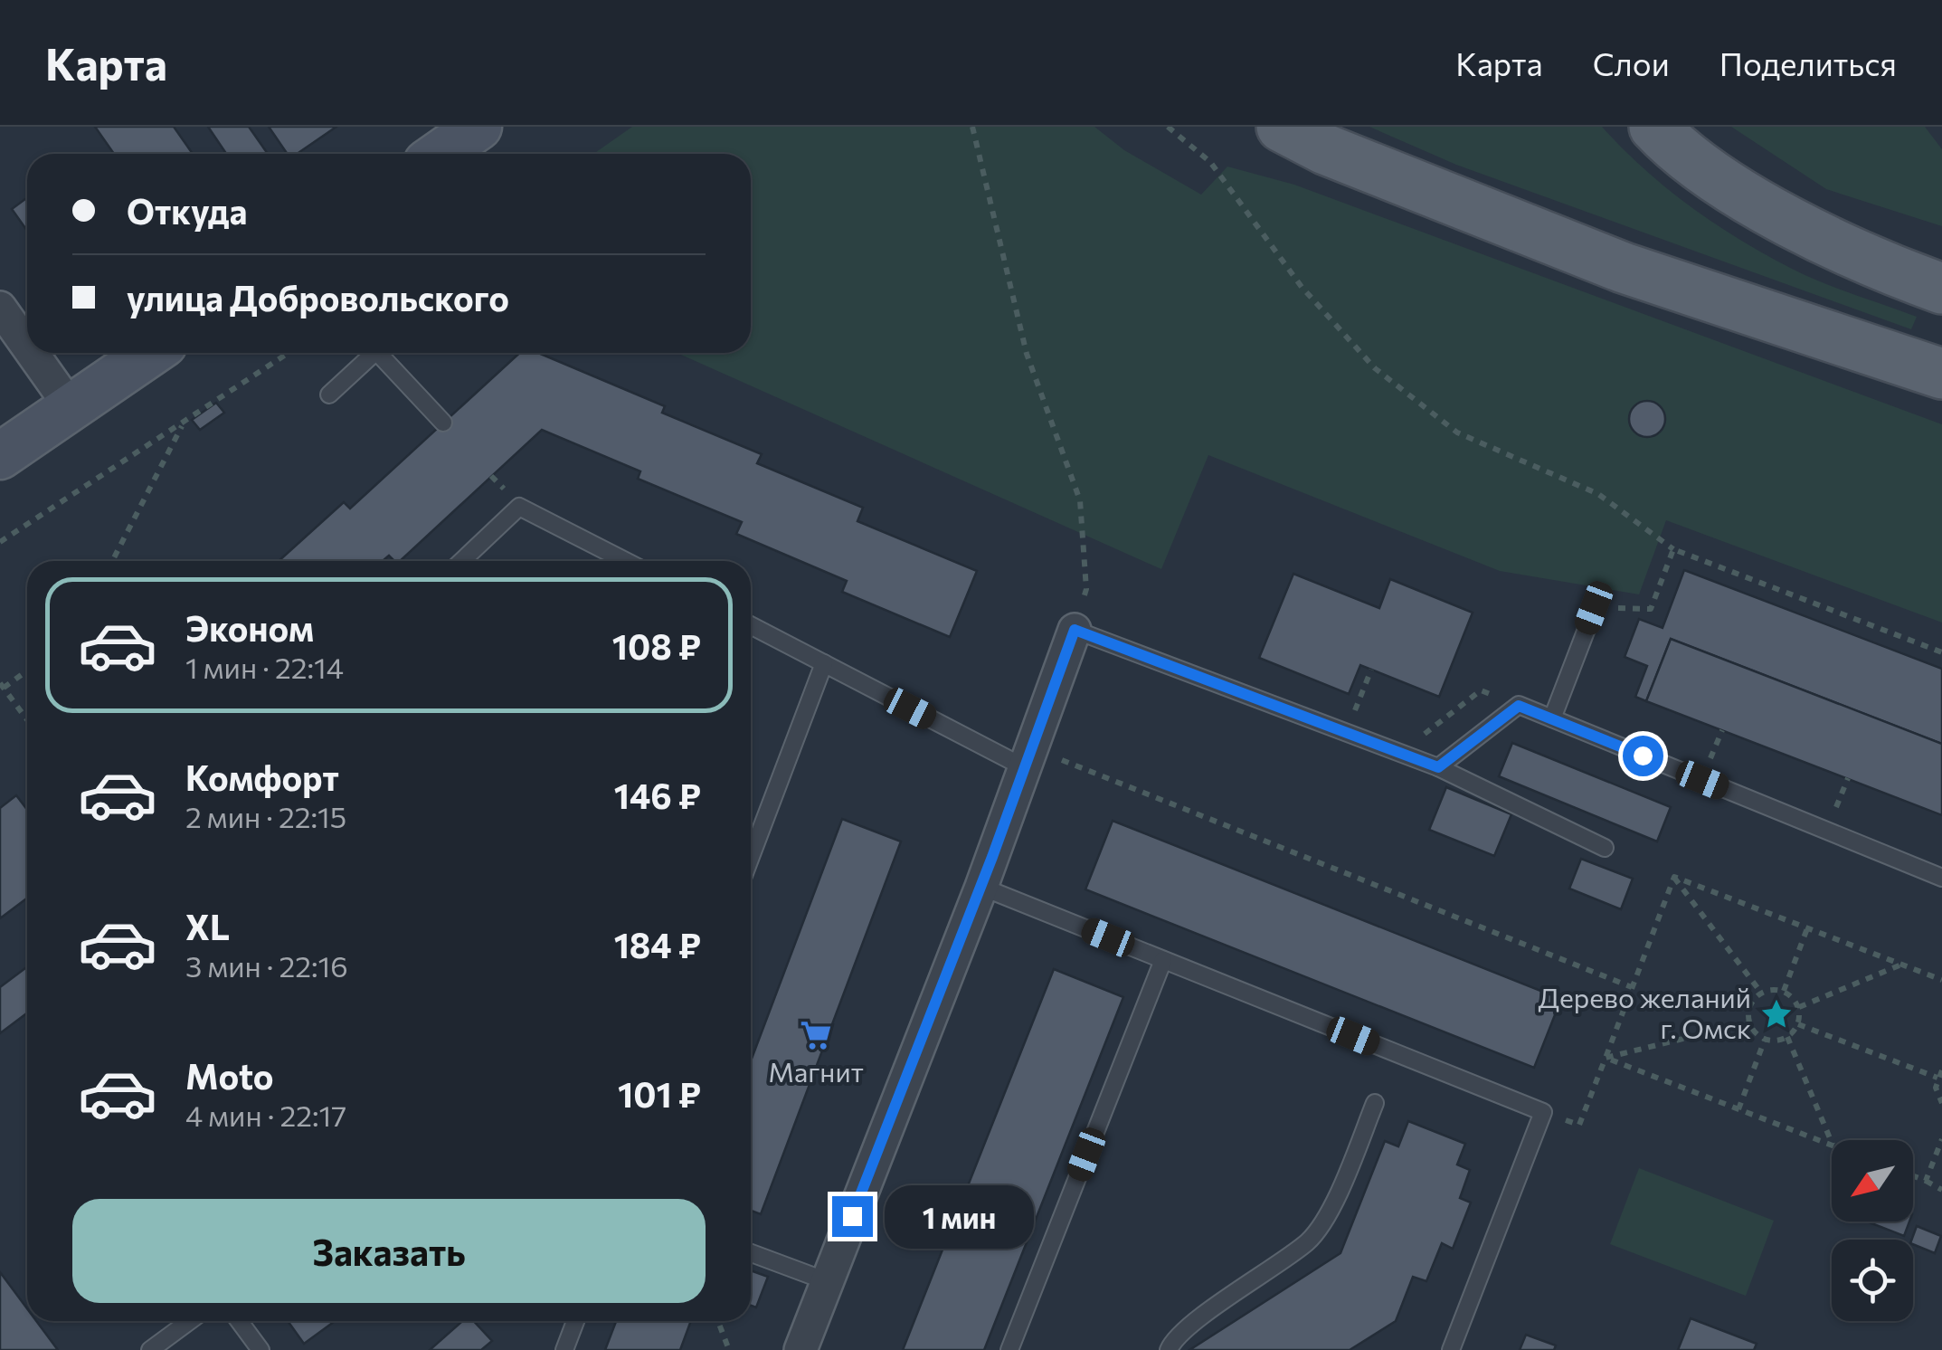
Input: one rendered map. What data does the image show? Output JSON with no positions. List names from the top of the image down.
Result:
{
  "places": {
    "place": ["Дерево желаний г. Омск"],
    "supermarket": ["Магнит"]
  },
  "north": "bottom left",
  "page": {
    "header": "Карта",
    "nav": ["Карта", "Слои", "Поделиться"],
    "banner": ["Откуда", "улица Добровольского"],
    "list": [
      {
        "name": "Эконом",
        "note": "1 мин · 22:14",
        "value": "108 ₽"
      },
      {
        "name": "Комфорт",
        "note": "2 мин · 22:15",
        "value": "146 ₽"
      },
      {
        "name": "XL",
        "note": "3 мин · 22:16",
        "value": "184 ₽"
      },
      {
        "name": "Moto",
        "note": "4 мин · 22:17",
        "value": "101 ₽"
      }
    ],
    "buttons": "Заказать",
    "bubble": "1 мин"
  }
}
